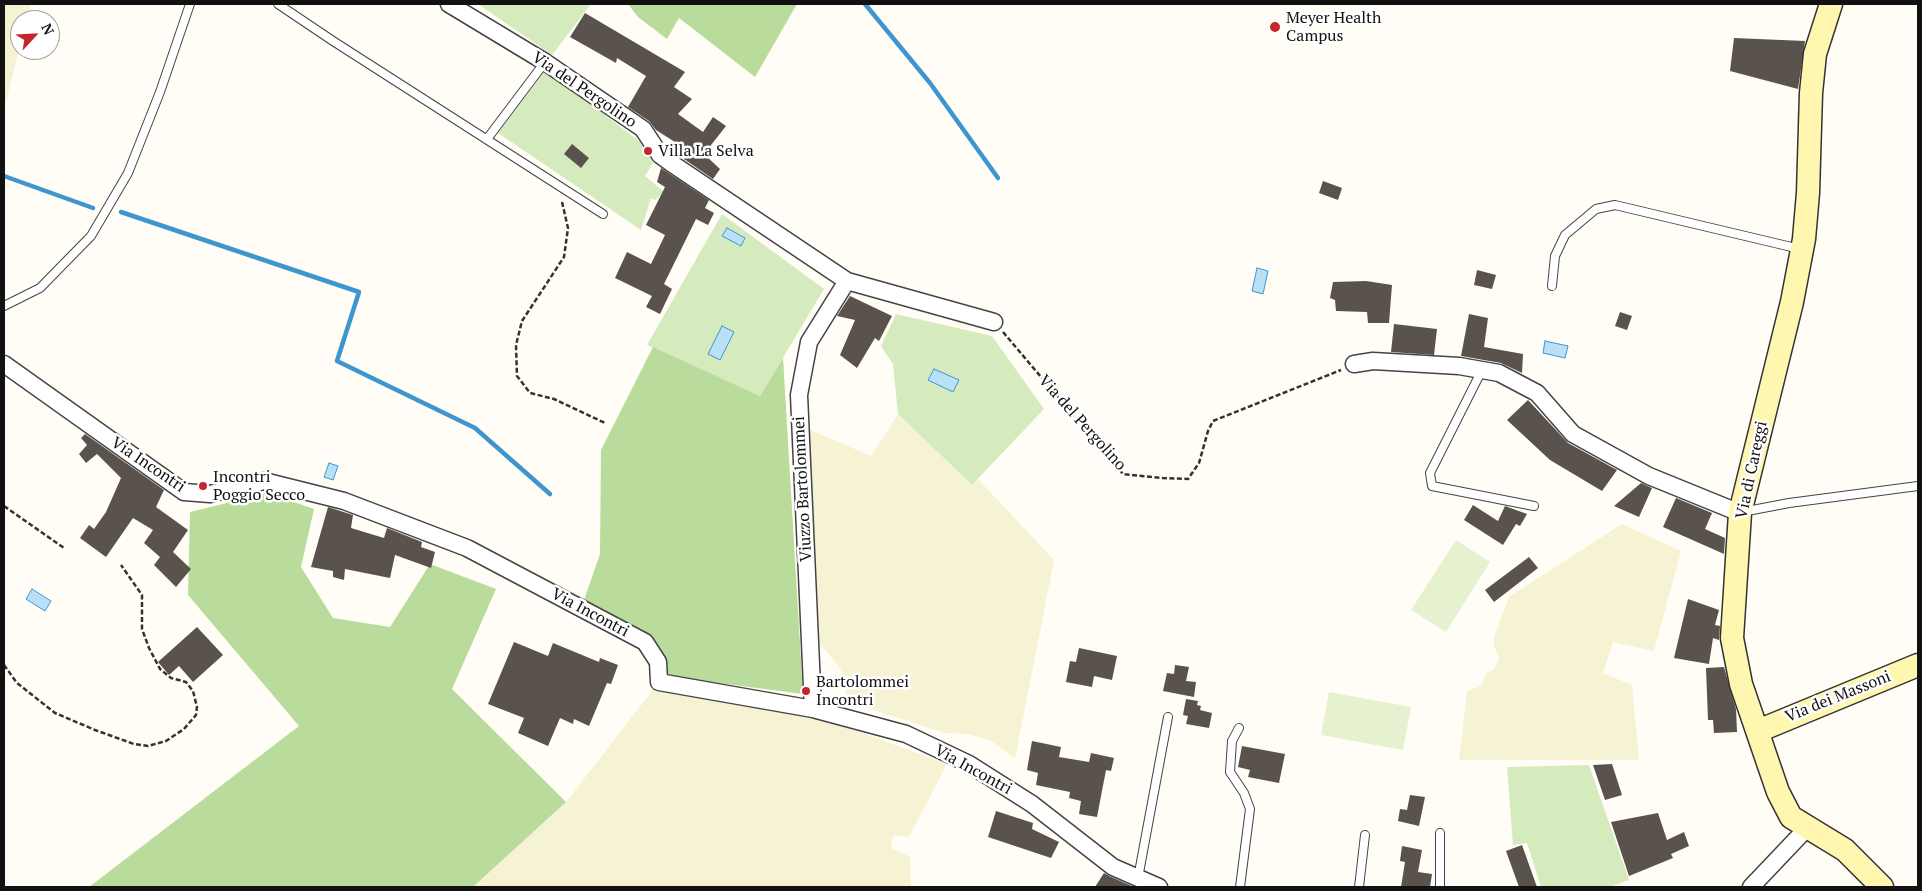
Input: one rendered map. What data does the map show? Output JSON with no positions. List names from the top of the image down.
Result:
{
  "streets": {
    "street": [
      "Via del Pergolino",
      "Via Incontri",
      "Via di Careggi",
      "Viuzzo Bartolommei",
      "Via dei Massoni"
    ]
  },
  "crossings": [
    ["Via del Pergolino", "Viuzzo Bartolommei"],
    ["Via Incontri", "Viuzzo Bartolommei"],
    ["Via di Careggi", "Via dei Massoni"]
  ],
  "places": [
    "Meyer Health Campus",
    "Villa La Selva",
    "Incontri Poggio Secco",
    "Bartolommei Incontri"
  ],
  "north": "top right"
}
